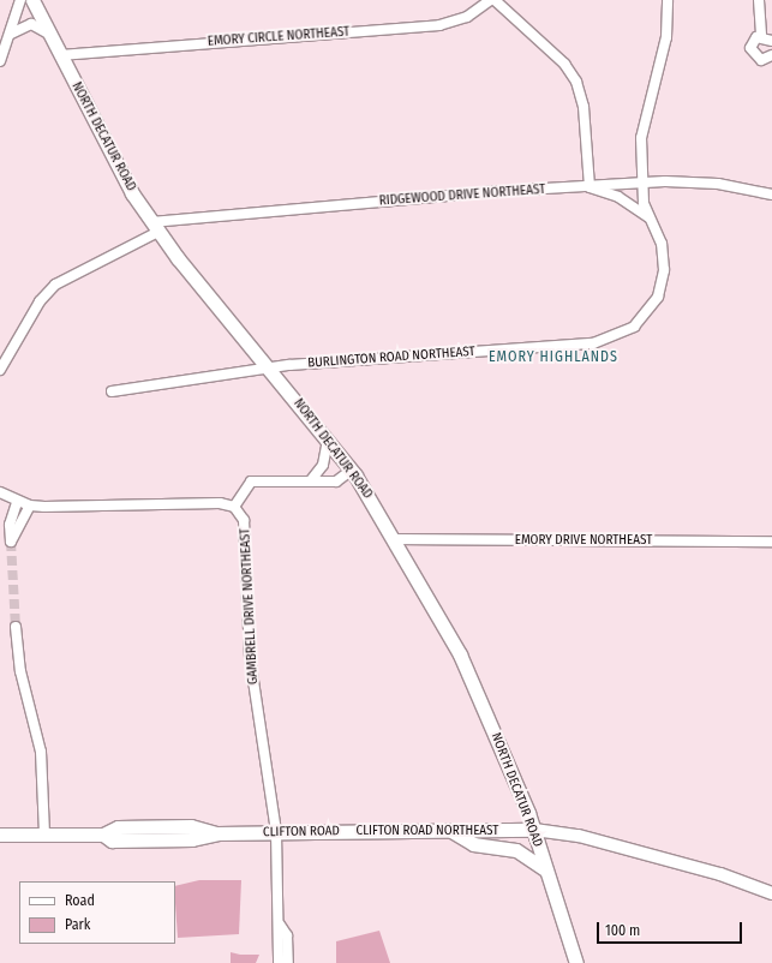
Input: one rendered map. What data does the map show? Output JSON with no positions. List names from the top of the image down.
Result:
{
  "streets": {
    "main road": ["NORTH DECATUR ROAD", "CLIFTON ROAD NORTHEAST", "CLIFTON ROAD"],
    "street": [
      "EMORY CIRCLE NORTHEAST",
      "RIDGEWOOD DRIVE NORTHEAST",
      "BURLINGTON ROAD NORTHEAST",
      "EMORY DRIVE NORTHEAST",
      "GAMBRELL DRIVE NORTHEAST"
    ]
  },
  "crossings": [
    ["EMORY CIRCLE NORTHEAST", "NORTH DECATUR ROAD"],
    ["NORTH DECATUR ROAD", "RIDGEWOOD DRIVE NORTHEAST"],
    ["NORTH DECATUR ROAD", "BURLINGTON ROAD NORTHEAST"],
    ["NORTH DECATUR ROAD", "EMORY DRIVE NORTHEAST"],
    ["RIDGEWOOD DRIVE NORTHEAST", "BURLINGTON ROAD NORTHEAST"],
    ["GAMBRELL DRIVE NORTHEAST", "CLIFTON ROAD NORTHEAST"],
    ["GAMBRELL DRIVE NORTHEAST", "CLIFTON ROAD"],
    ["CLIFTON ROAD NORTHEAST", "CLIFTON ROAD"]
  ],
  "districts": ["EMORY HIGHLANDS"],
  "legend": ["Road", "Park"],
  "scale_bar": "100 m"
}
